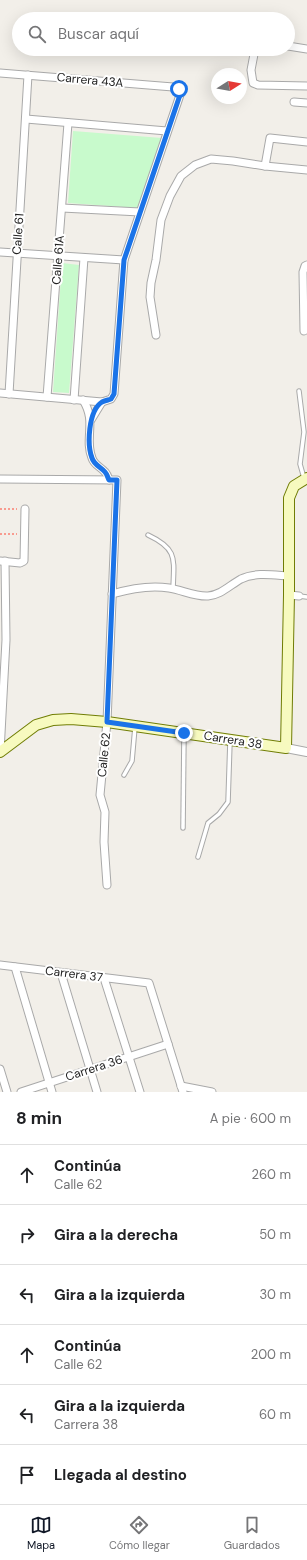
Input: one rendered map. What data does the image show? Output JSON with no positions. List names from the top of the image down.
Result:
{
  "streets": {
    "main road": ["Carrera 38"],
    "street": [
      "Carrera 43A",
      "Calle 61",
      "Calle 61A",
      "Calle 62",
      "Carrera 37",
      "Carrera 36"
    ]
  },
  "crossings": [
    ["Carrera 43A", "Calle 61"],
    ["Carrera 38", "Calle 62"],
    ["Carrera 37", "Carrera 36"]
  ],
  "north": "right",
  "page": {
    "search": "Buscar aquí",
    "heading": ["8 min", "A pie · 600 m"],
    "list": [
      ["Continúa", "Calle 62", "260 m"],
      ["Gira a la derecha", "50 m"],
      ["Gira a la izquierda", "30 m"],
      ["Continúa", "Calle 62", "200 m"],
      ["Gira a la izquierda", "Carrera 38", "60 m"],
      "Llegada al destino"
    ],
    "nav": ["Mapa", "Cómo llegar", "Guardados"]
  }
}
